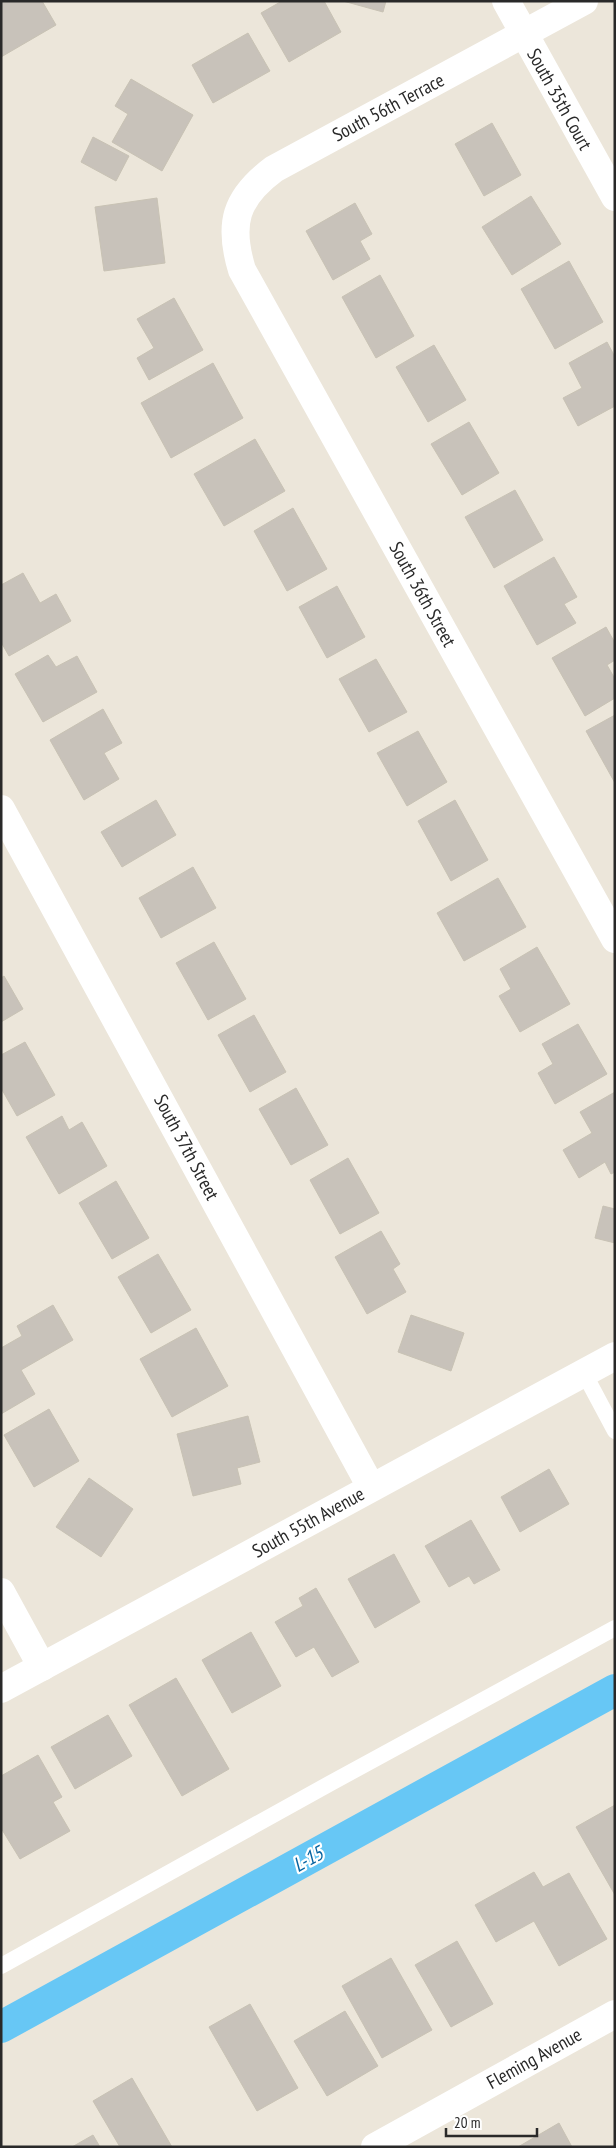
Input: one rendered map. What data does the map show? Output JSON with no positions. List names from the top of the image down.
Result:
{
  "streets": {
    "street": [
      "South 35th Court",
      "South 56th Terrace",
      "South 36th Street",
      "South 37th Street",
      "South 55th Avenue",
      "Fleming Avenue"
    ]
  },
  "crossings": [
    ["South 35th Court", "South 56th Terrace"],
    ["South 56th Terrace", "South 36th Street"],
    ["South 37th Street", "South 55th Avenue"]
  ],
  "water": ["L-15"],
  "scale_bar": "20 m"
}
